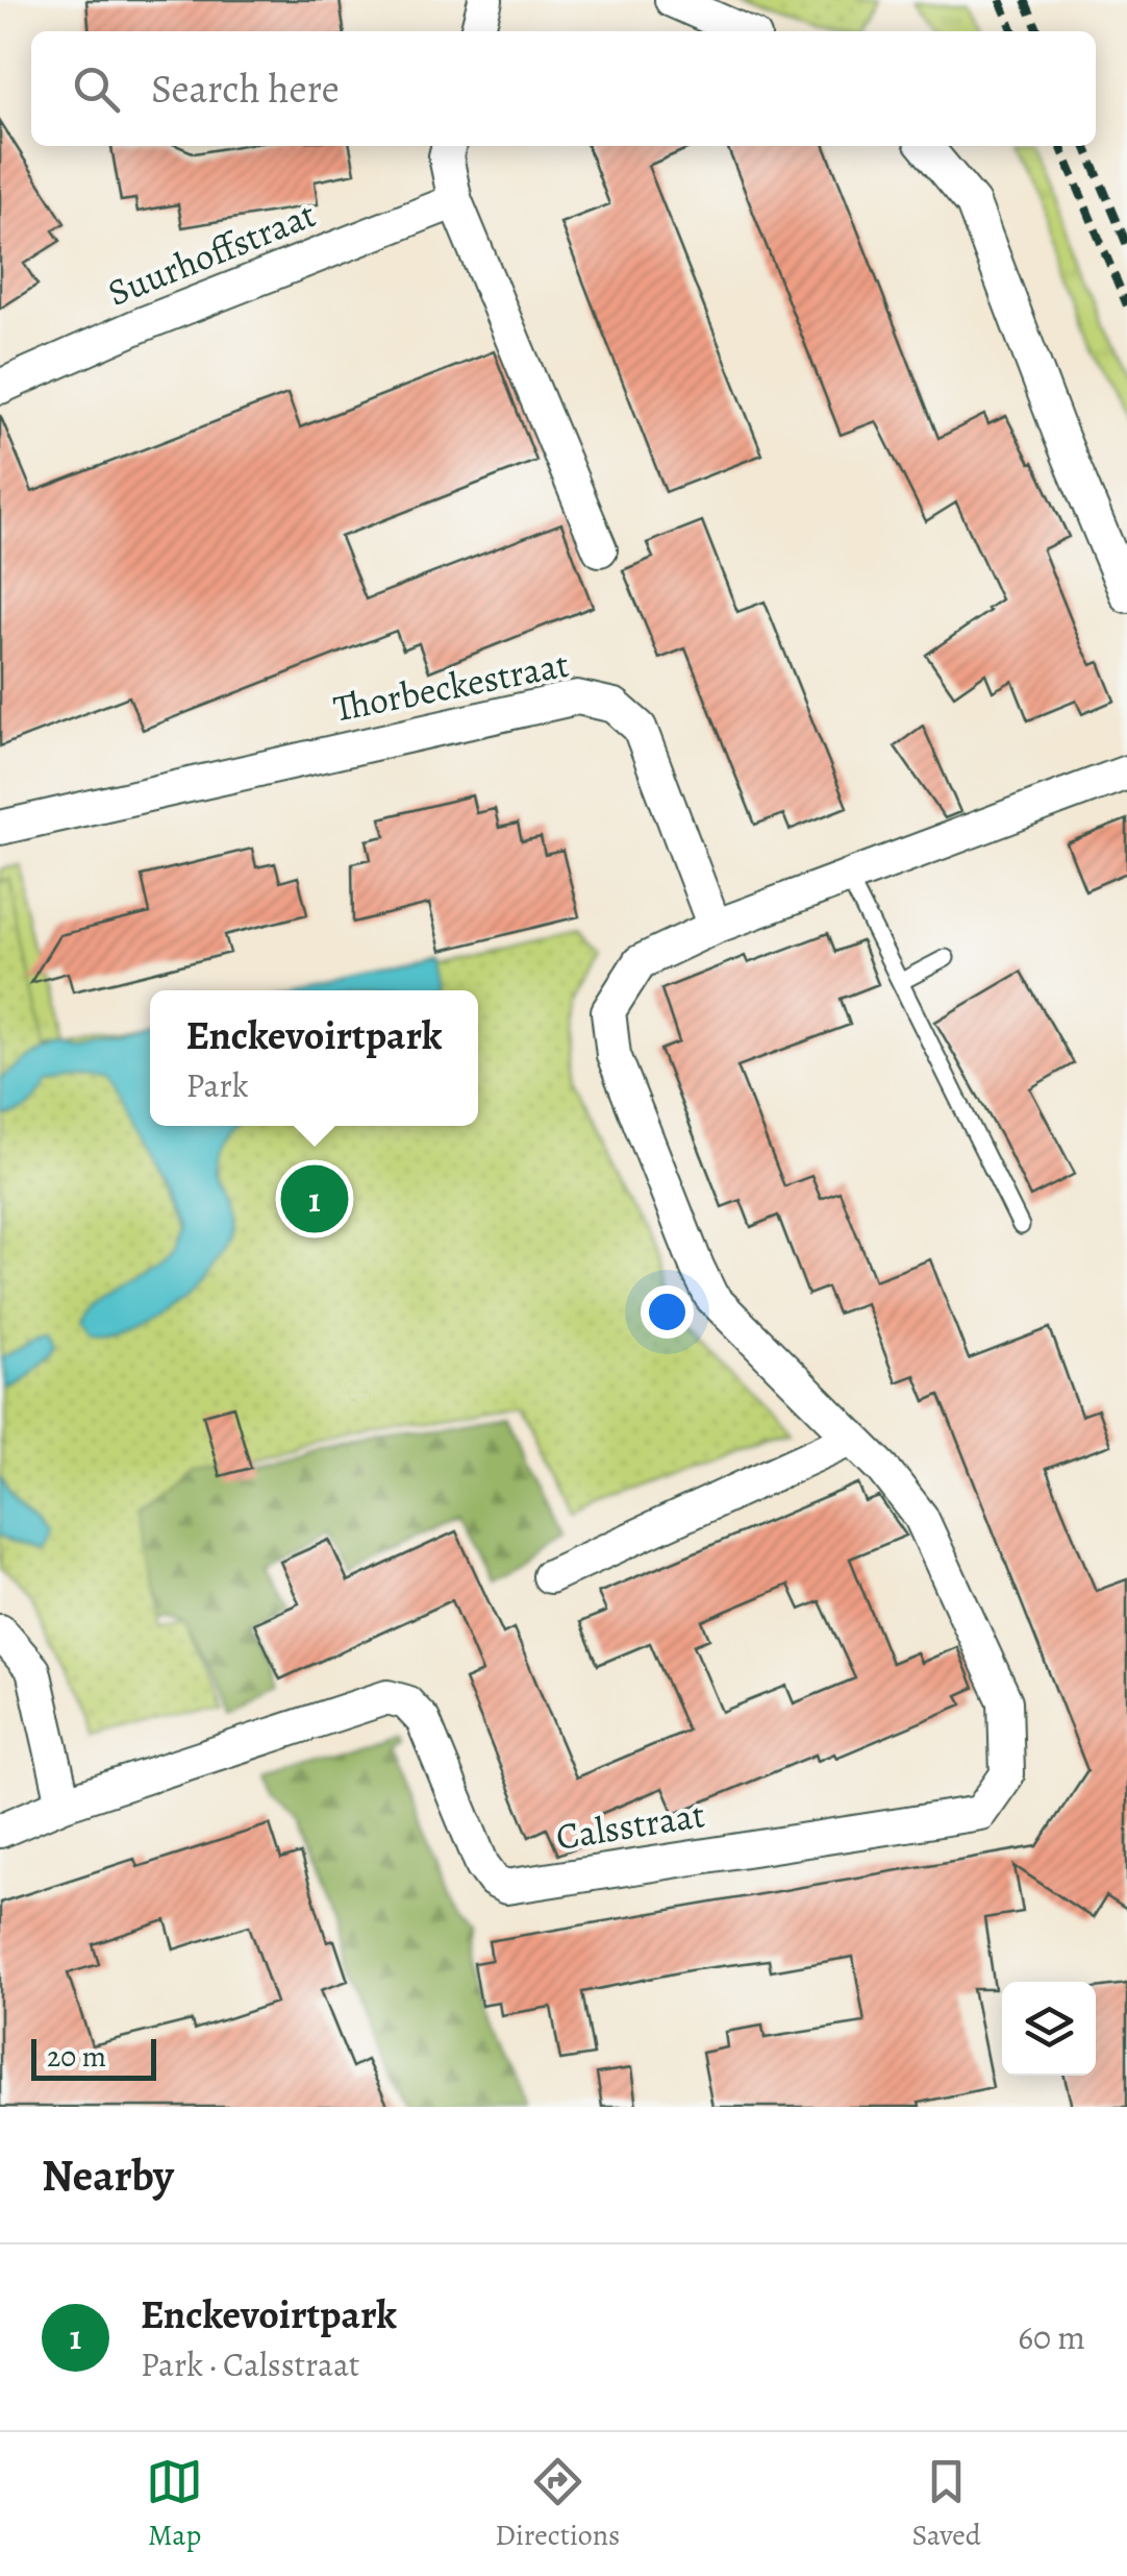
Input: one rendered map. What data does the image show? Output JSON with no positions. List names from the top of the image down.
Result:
{
  "streets": {
    "street": ["Suurhoffstraat", "Thorbeckestraat", "Calsstraat"]
  },
  "crossings": [
    ["Thorbeckestraat", "Calsstraat"]
  ],
  "scale_bar": "20 m",
  "page": {
    "search": "Search here",
    "popup": ["Enckevoirtpark", "Park"],
    "pins": "1",
    "scale": "20 m",
    "heading": "Nearby",
    "list": [
      {
        "mark": "1",
        "name": "Enckevoirtpark",
        "note": "Park · Calsstraat",
        "value": "60 m"
      }
    ],
    "nav": ["Map", "Directions", "Saved"]
  }
}
